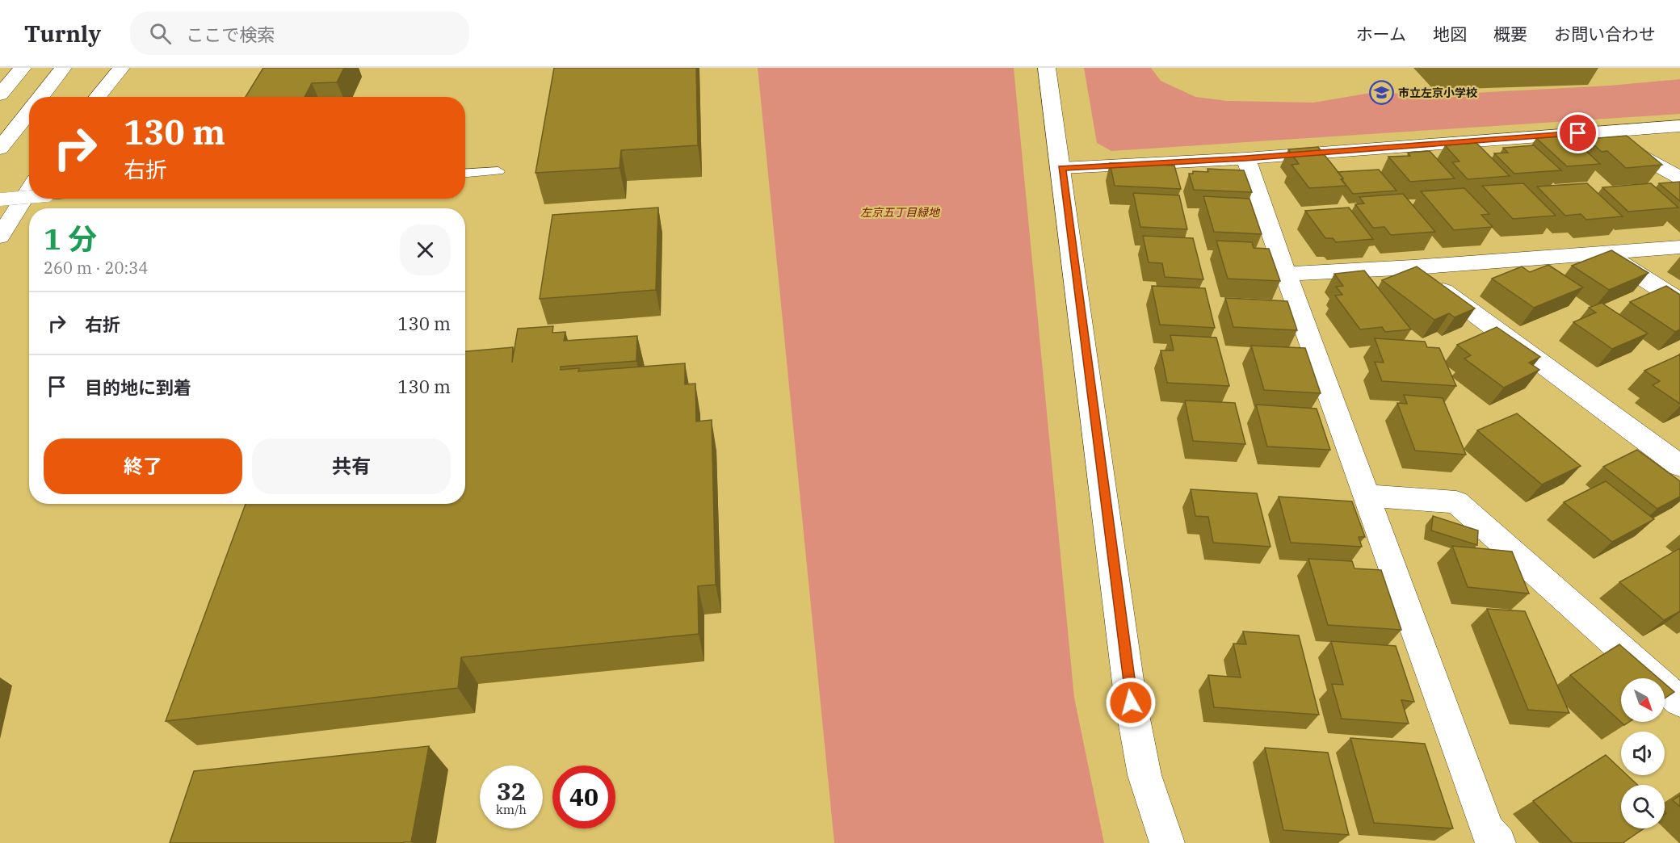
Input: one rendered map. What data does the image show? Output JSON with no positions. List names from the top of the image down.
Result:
{
  "parks": ["左京五丁目緑地"],
  "places": {
    "school or university": ["市立左京小学校"]
  },
  "north": "bottom right",
  "page": {
    "header": "Turnly",
    "search": "ここで検索",
    "nav": [
      "ホーム",
      "地図",
      "概要",
      "お問い合わせ"
    ],
    "turn": ["130 m", "右折"],
    "heading": ["1 分", "260 m · 20:34"],
    "list": [
      {
        "name": "右折",
        "value": "130 m"
      },
      {
        "name": "目的地に到着",
        "value": "130 m"
      }
    ],
    "buttons": ["終了", "共有"],
    "speed": "32 km/h",
    "limit": "40"
  }
}
